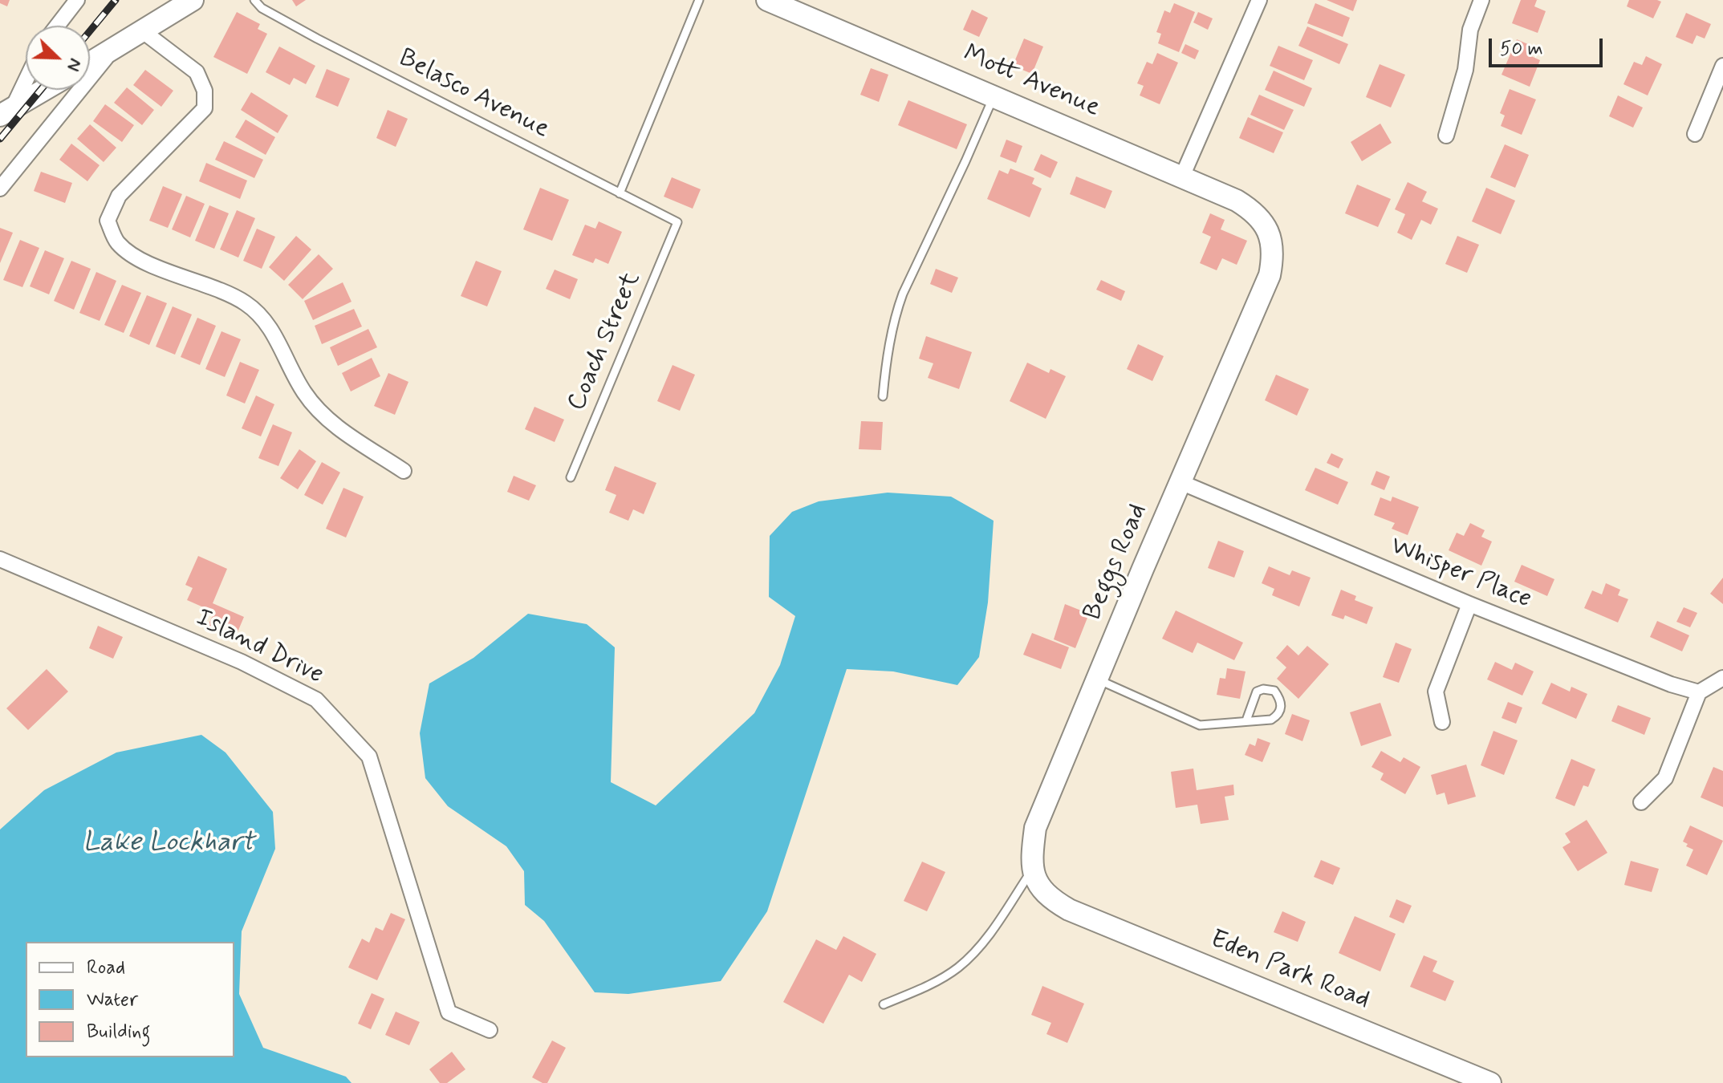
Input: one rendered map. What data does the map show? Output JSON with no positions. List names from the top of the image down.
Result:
{
  "streets": {
    "street": [
      "Mott Avenue",
      "Beggs Road",
      "Whisper Place",
      "Island Drive",
      "Eden Park Road"
    ],
    "lane": ["Belasco Avenue", "Coach Street"]
  },
  "crossings": [
    ["Mott Avenue", "Beggs Road"],
    ["Belasco Avenue", "Coach Street"],
    ["Beggs Road", "Whisper Place"],
    ["Beggs Road", "Eden Park Road"]
  ],
  "water": ["Lake Lockhart"],
  "legend": ["Road", "Water", "Building"],
  "scale_bar": "50 m",
  "north": "bottom right"
}
